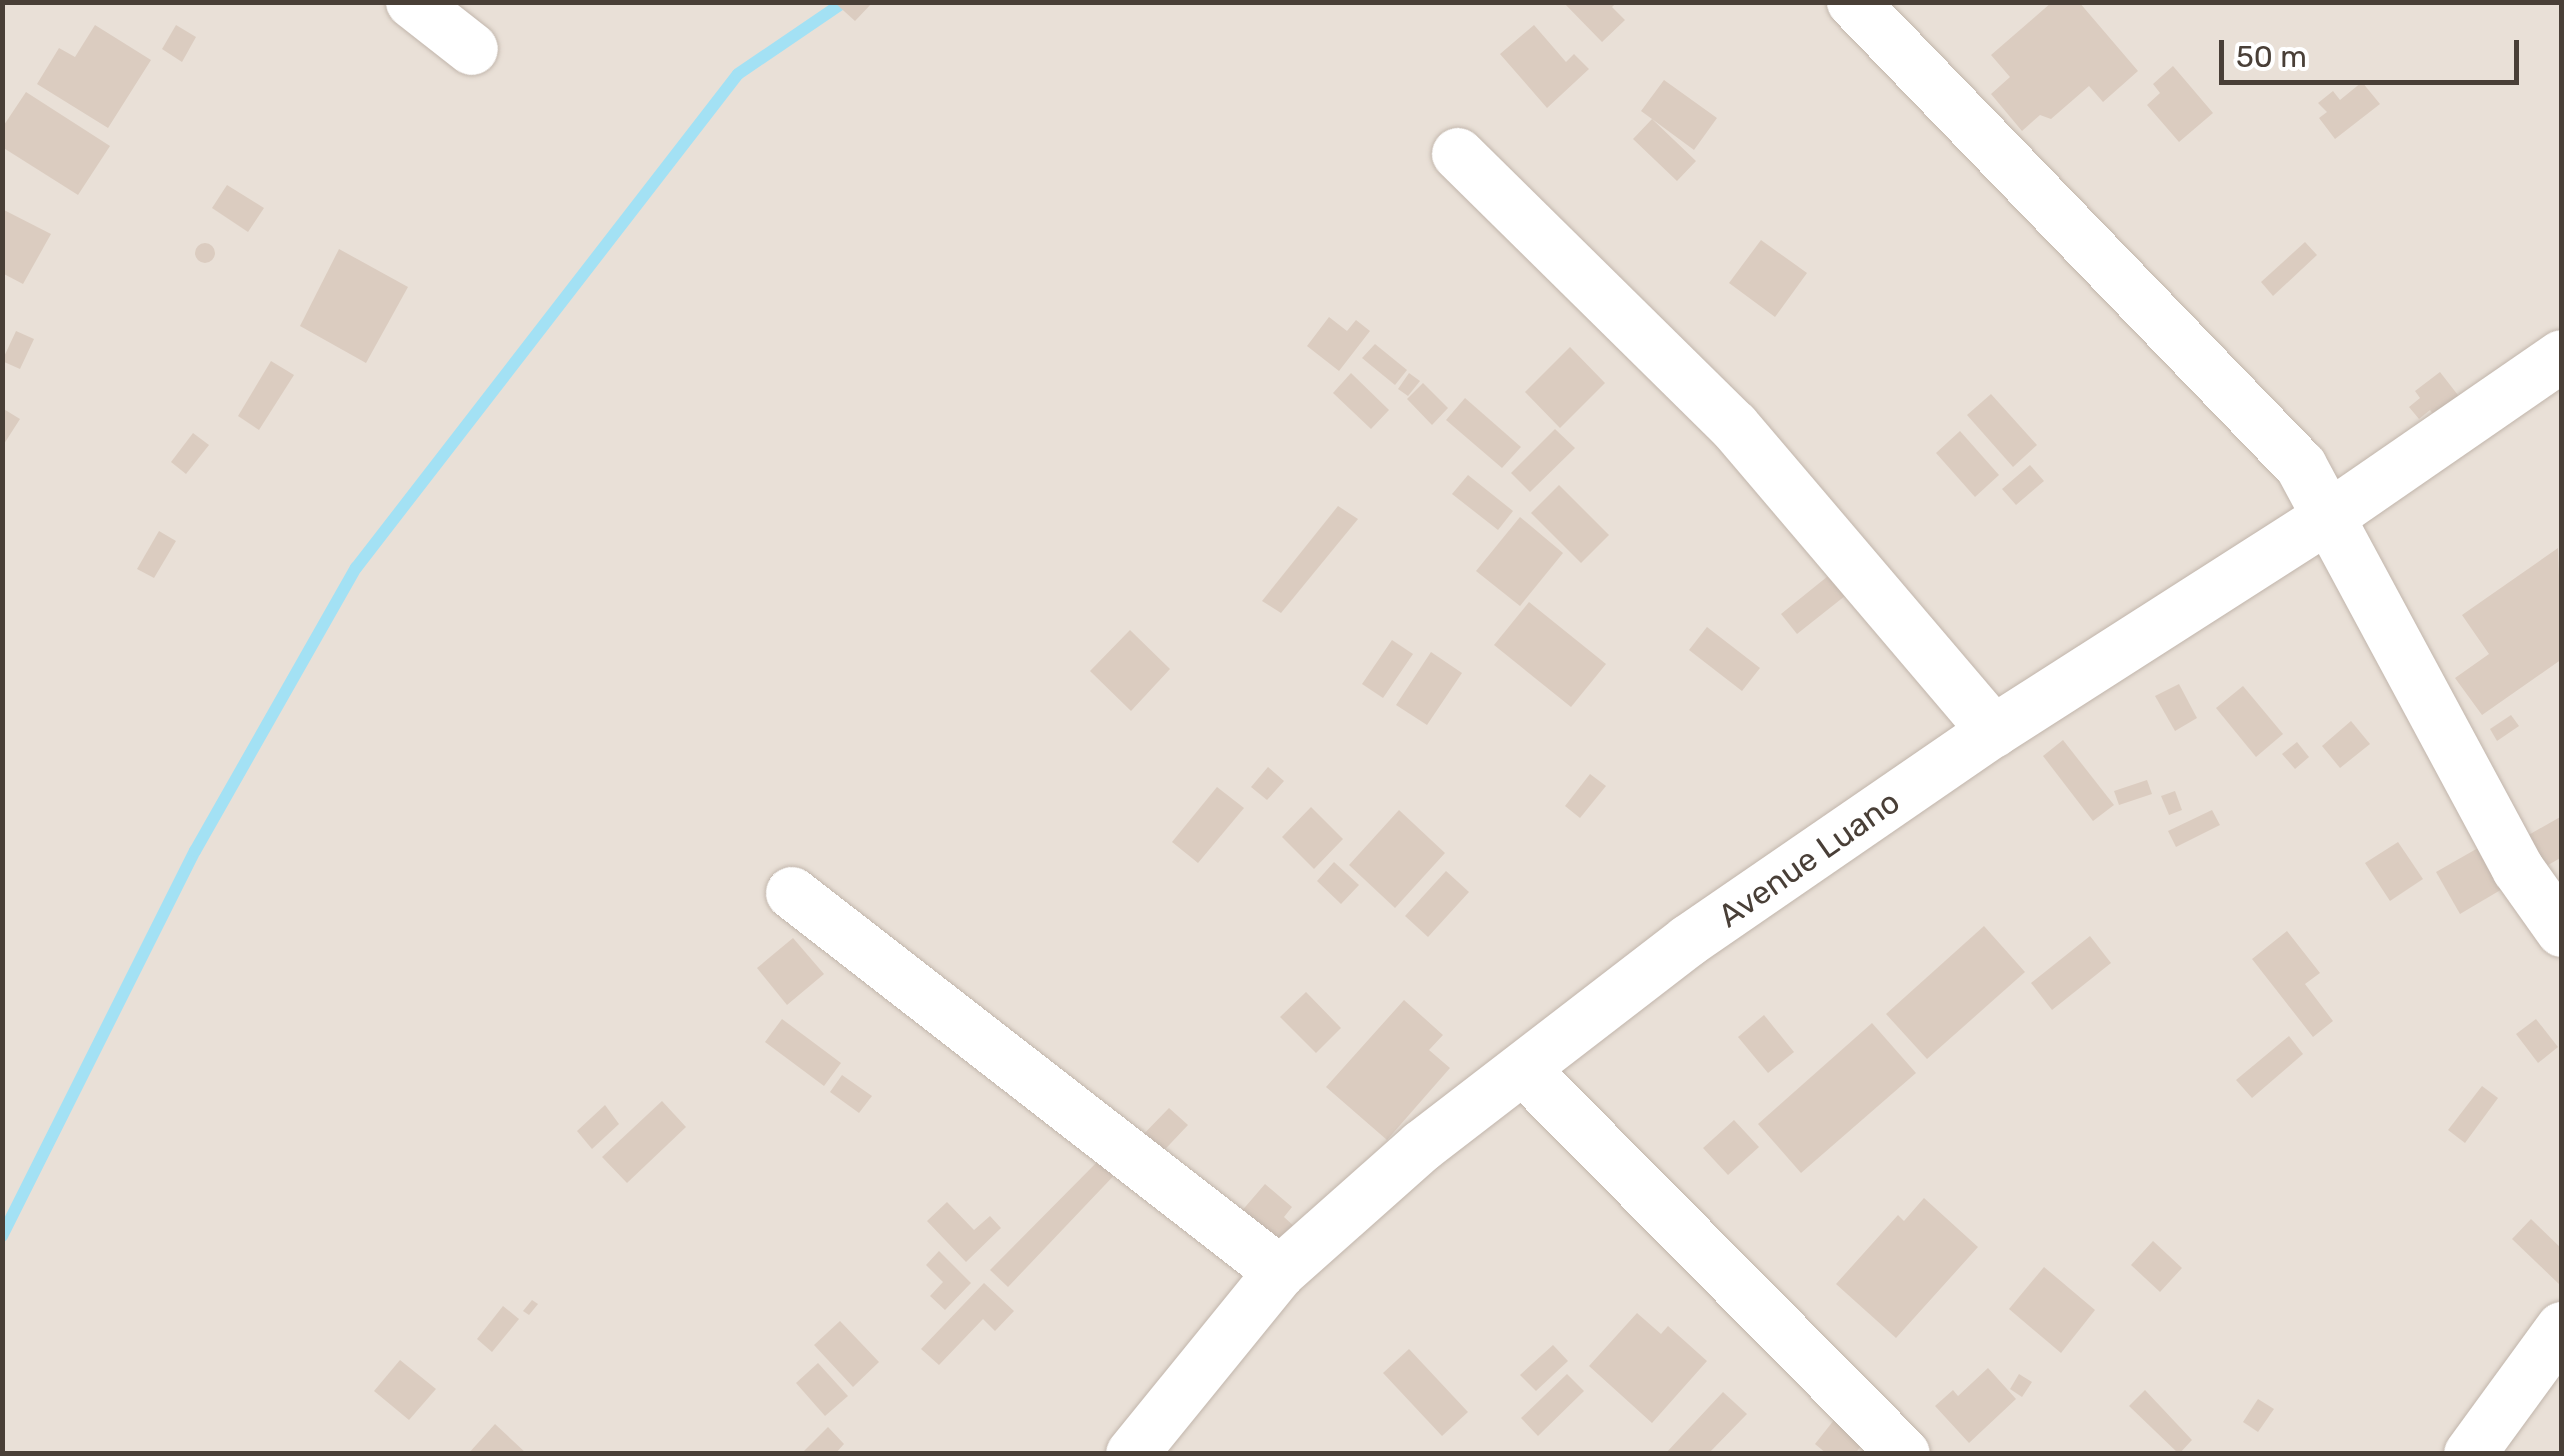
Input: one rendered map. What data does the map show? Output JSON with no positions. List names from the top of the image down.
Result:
{
  "streets": {
    "street": ["Avenue Luano"]
  },
  "scale_bar": "50 m"
}
